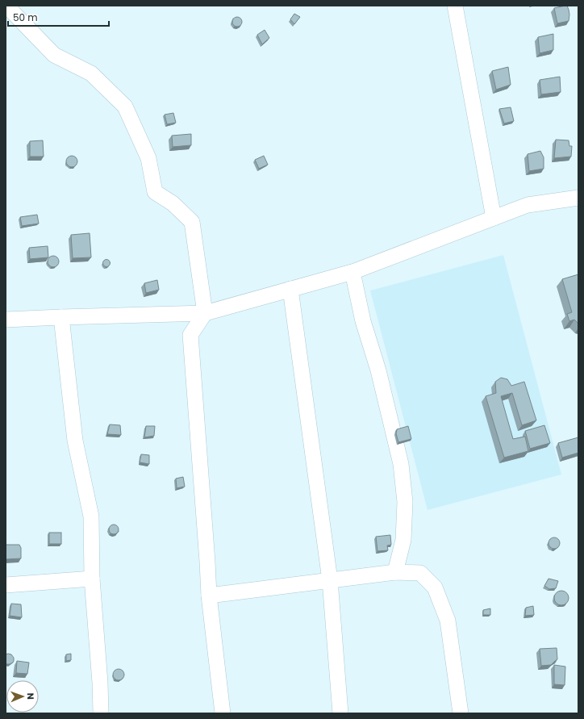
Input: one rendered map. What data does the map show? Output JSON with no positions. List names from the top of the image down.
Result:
{
  "scale_bar": "50 m",
  "north": "right"
}
